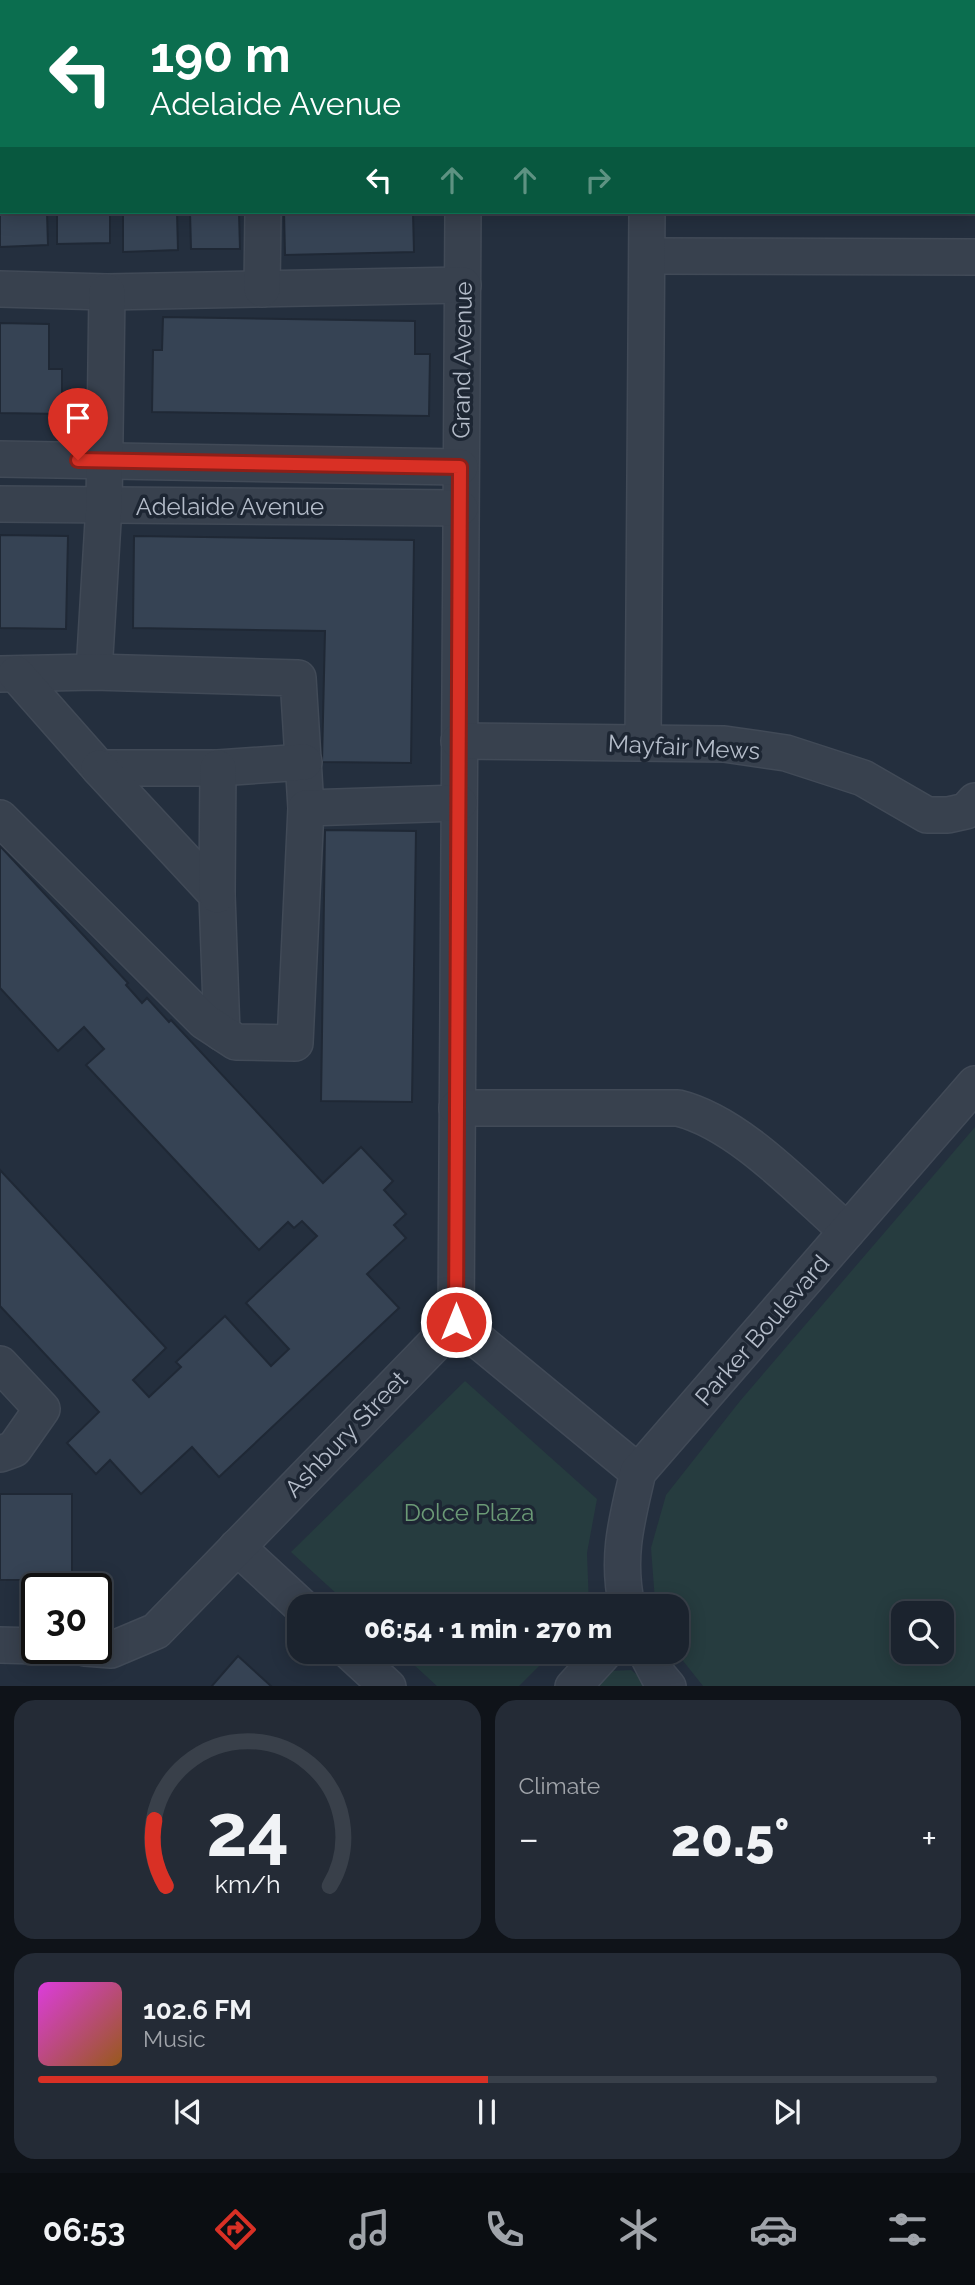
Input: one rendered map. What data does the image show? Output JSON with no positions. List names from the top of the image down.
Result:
{
  "streets": {
    "street": [
      "Grand Avenue",
      "Adelaide Avenue",
      "Mayfair Mews",
      "Parker Boulevard",
      "Ashbury Street"
    ]
  },
  "crossings": [
    ["Grand Avenue", "Adelaide Avenue"],
    ["Grand Avenue", "Mayfair Mews"],
    ["Grand Avenue", "Ashbury Street"]
  ],
  "parks": ["Dolce Plaza"],
  "page": {
    "turn": ["190 m", "Adelaide Avenue"],
    "limit": "30",
    "trip": "06:54 · 1 min · 270 m",
    "tile": "Climate",
    "heat": ["−", "20.5°", "+"],
    "song": ["102.6 FM", "Music"],
    "tabs": "06:53",
    "gauge": ["24", "km/h"]
  }
}
